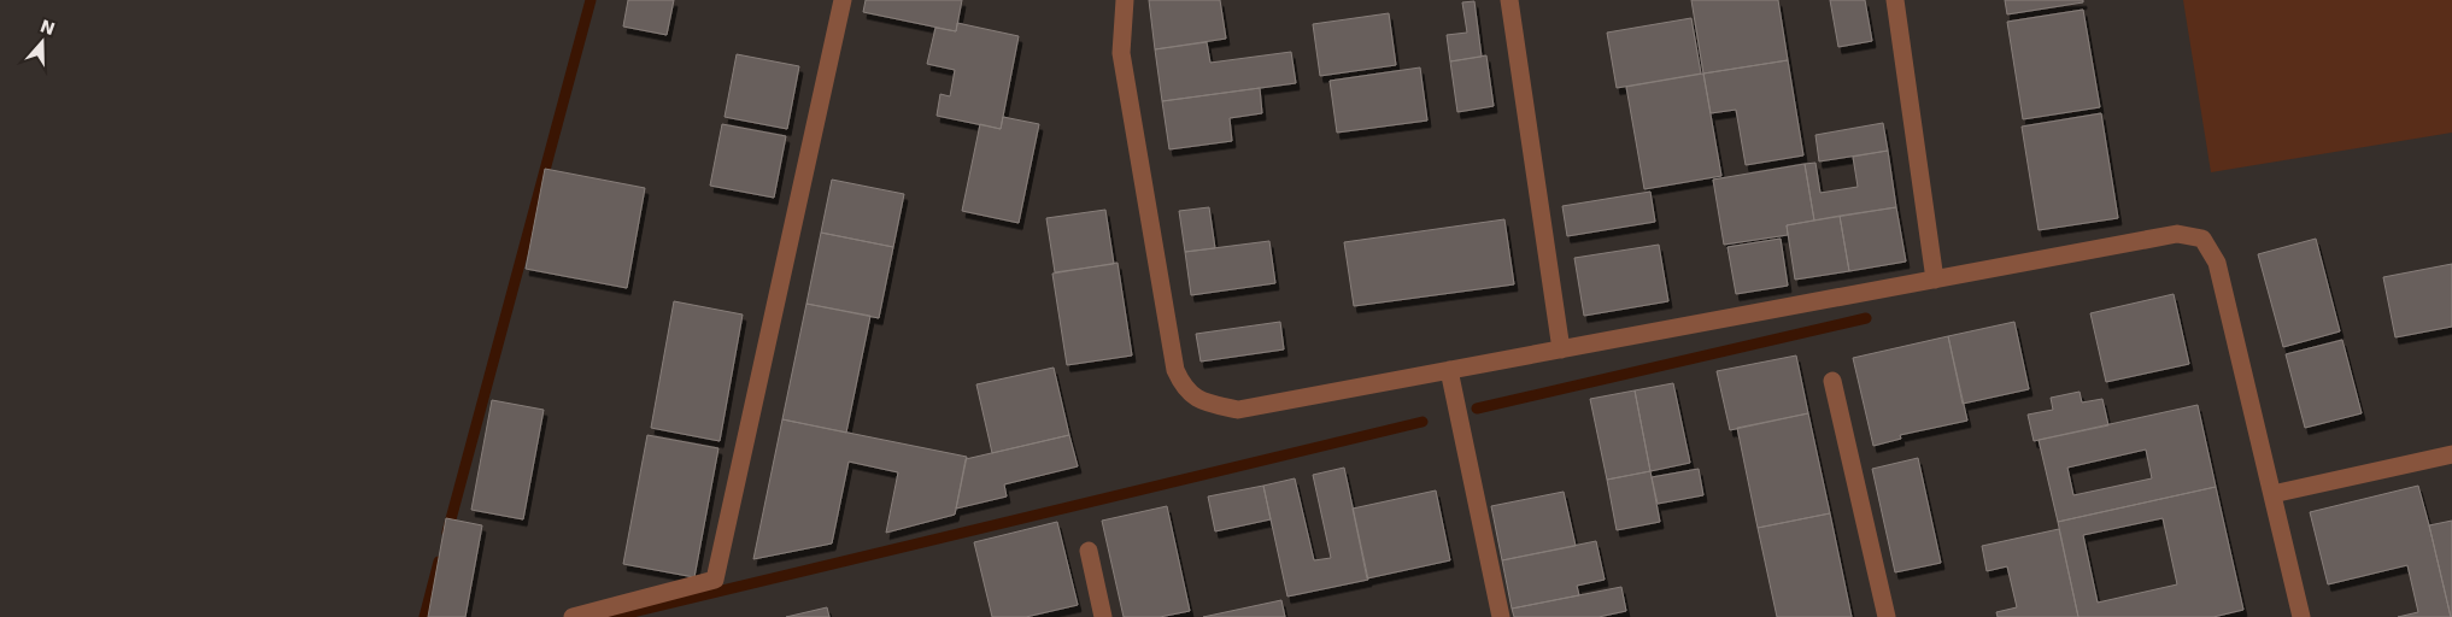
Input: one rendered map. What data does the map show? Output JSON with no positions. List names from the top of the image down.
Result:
{
  "north": "top"
}
